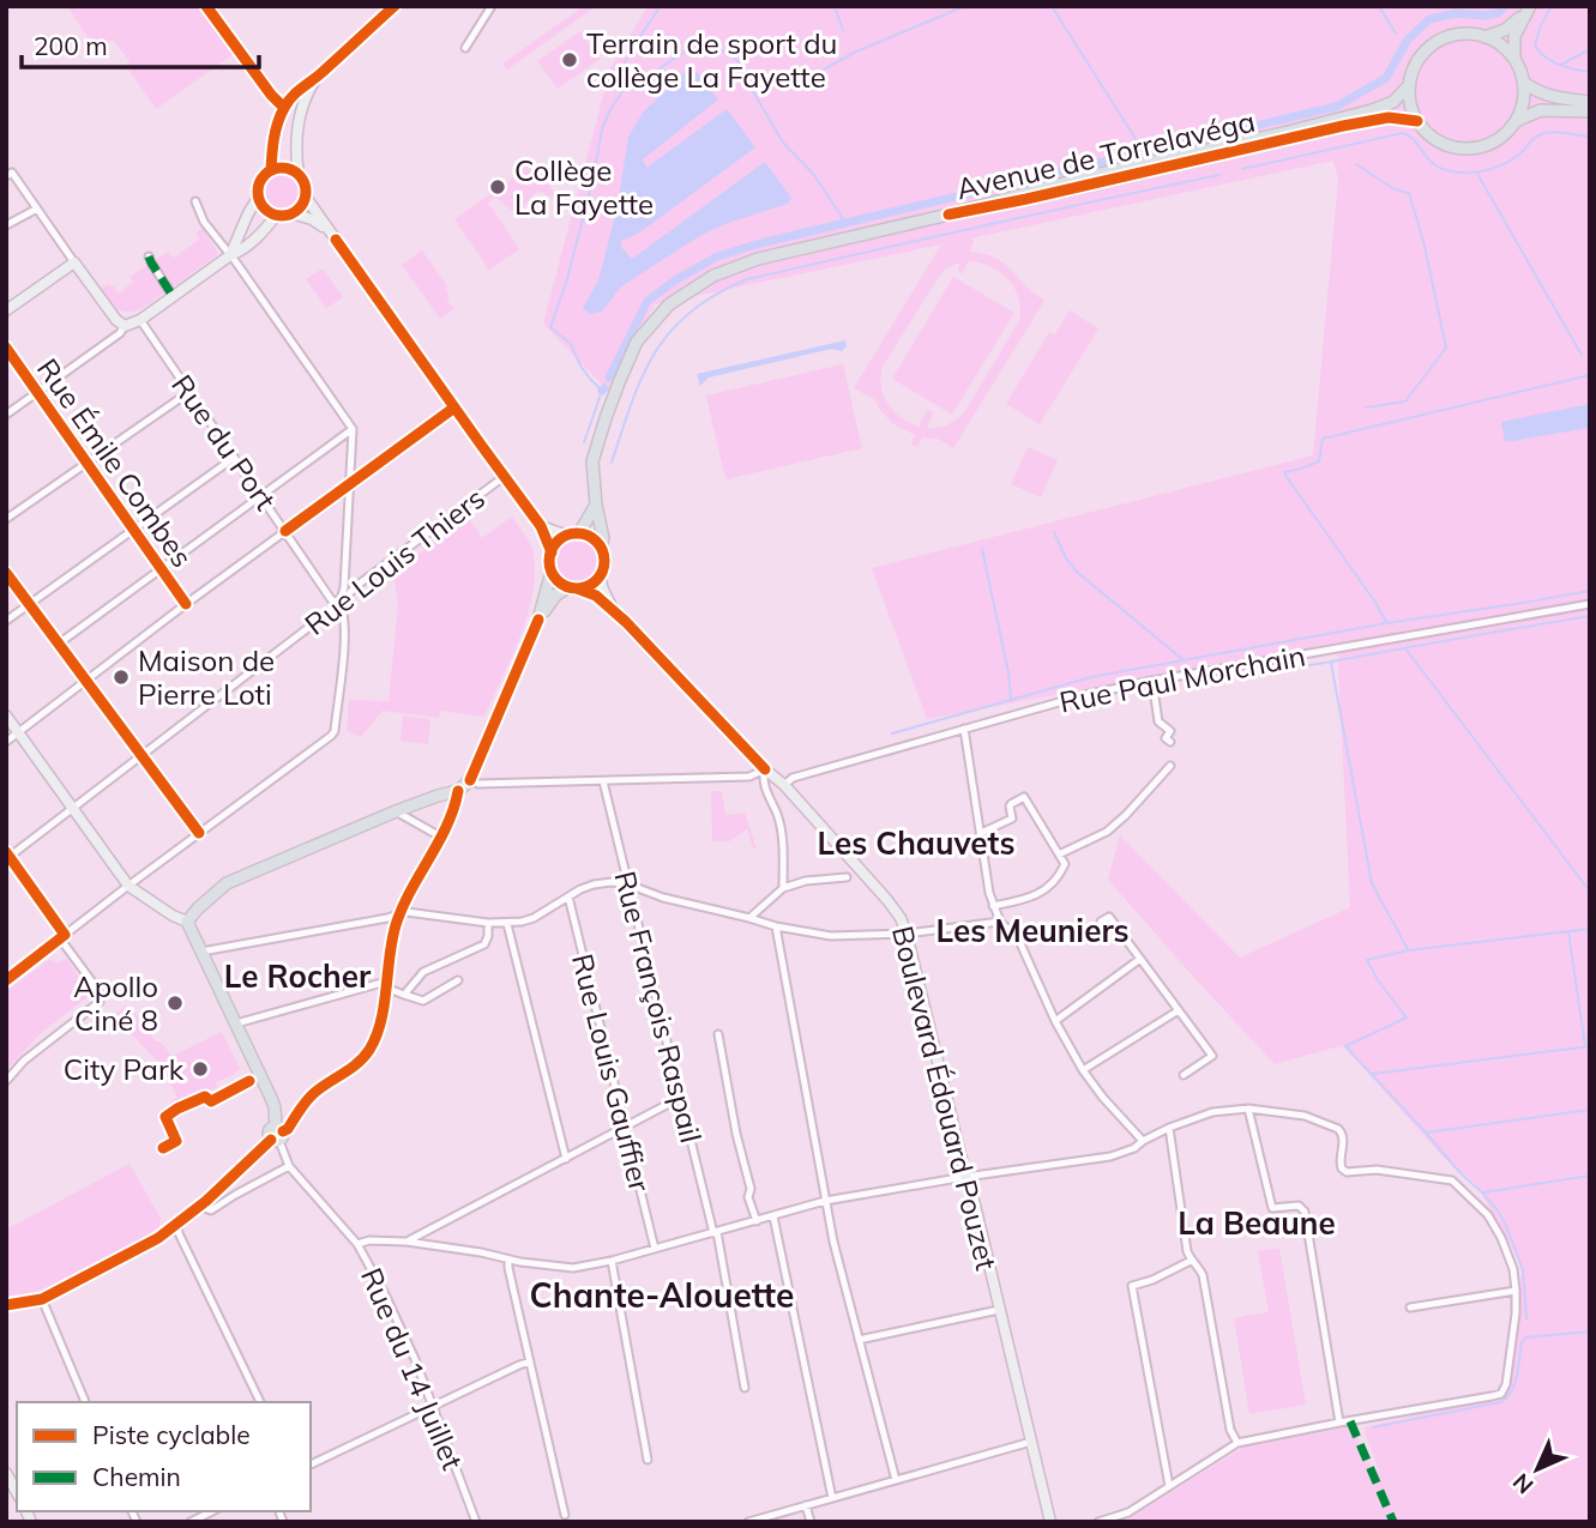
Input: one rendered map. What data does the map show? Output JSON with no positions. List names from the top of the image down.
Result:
{
  "streets": {
    "main road": ["Avenue de Torrelavéga"],
    "street": [
      "Rue du Port",
      "Rue Émile Combes",
      "Rue Louis Thiers",
      "Rue Paul Morchain",
      "Rue François Raspail",
      "Rue Louis Gauffier",
      "Boulevard Édouard Pouzet",
      "Rue du 14 Juillet"
    ]
  },
  "crossings": [
    ["Avenue de Torrelavéga", "Boulevard Édouard Pouzet"],
    ["Rue du Port", "Rue Louis Thiers"],
    ["Rue Paul Morchain", "Boulevard Édouard Pouzet"]
  ],
  "districts": [
    "Les Chauvets",
    "Les Meuniers",
    "Le Rocher",
    "La Beaune",
    "Chante-Alouette"
  ],
  "places": [
    "Terrain de sport du collège La Fayette",
    "Collège La Fayette",
    "Maison de Pierre Loti",
    "Apollo Ciné 8",
    "City Park"
  ],
  "legend": ["Piste cyclable", "Chemin"],
  "scale_bar": "200 m",
  "north": "bottom left"
}
